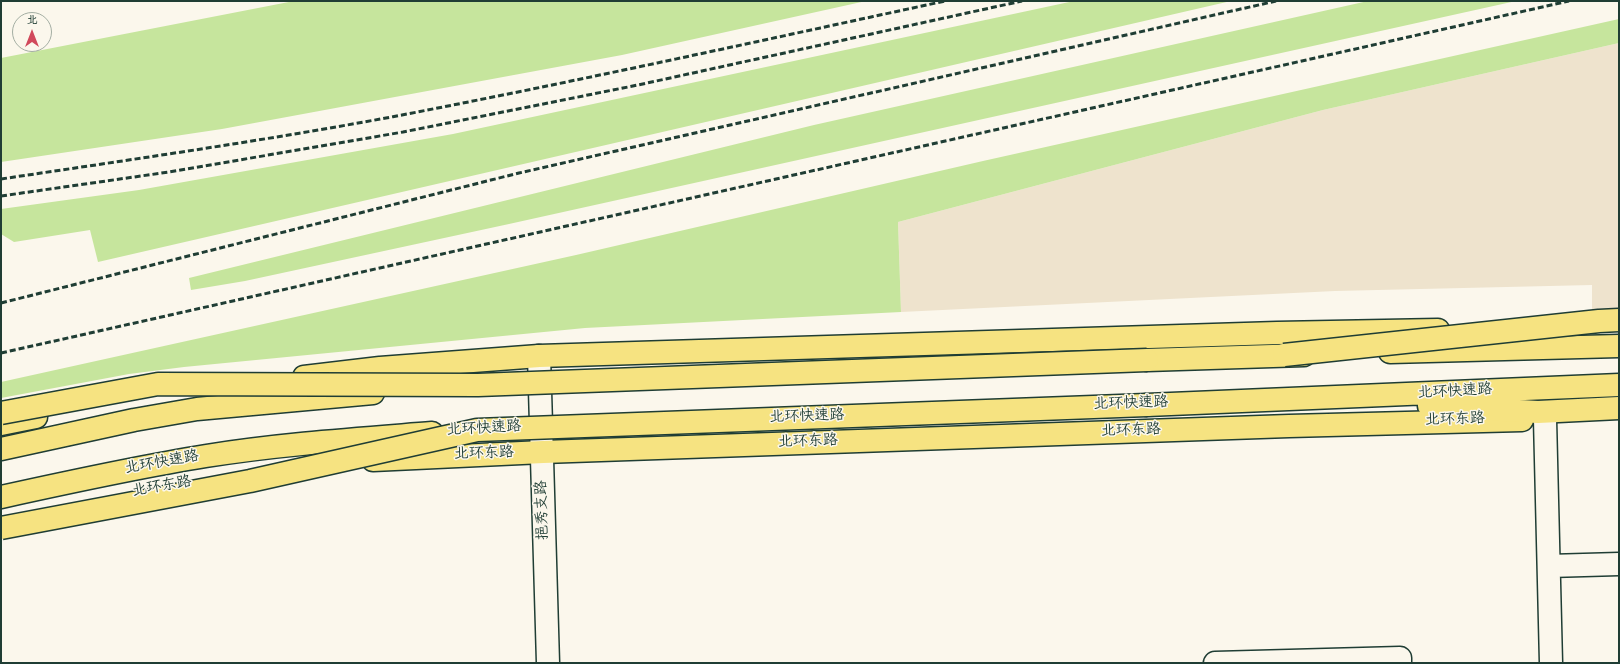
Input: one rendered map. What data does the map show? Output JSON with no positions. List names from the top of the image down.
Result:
{
  "streets": {
    "main road": ["北环快速路", "北环东路"],
    "street": ["挹秀支路"]
  },
  "crossings": [
    ["北环东路", "挹秀支路"]
  ],
  "north": "top"
}
